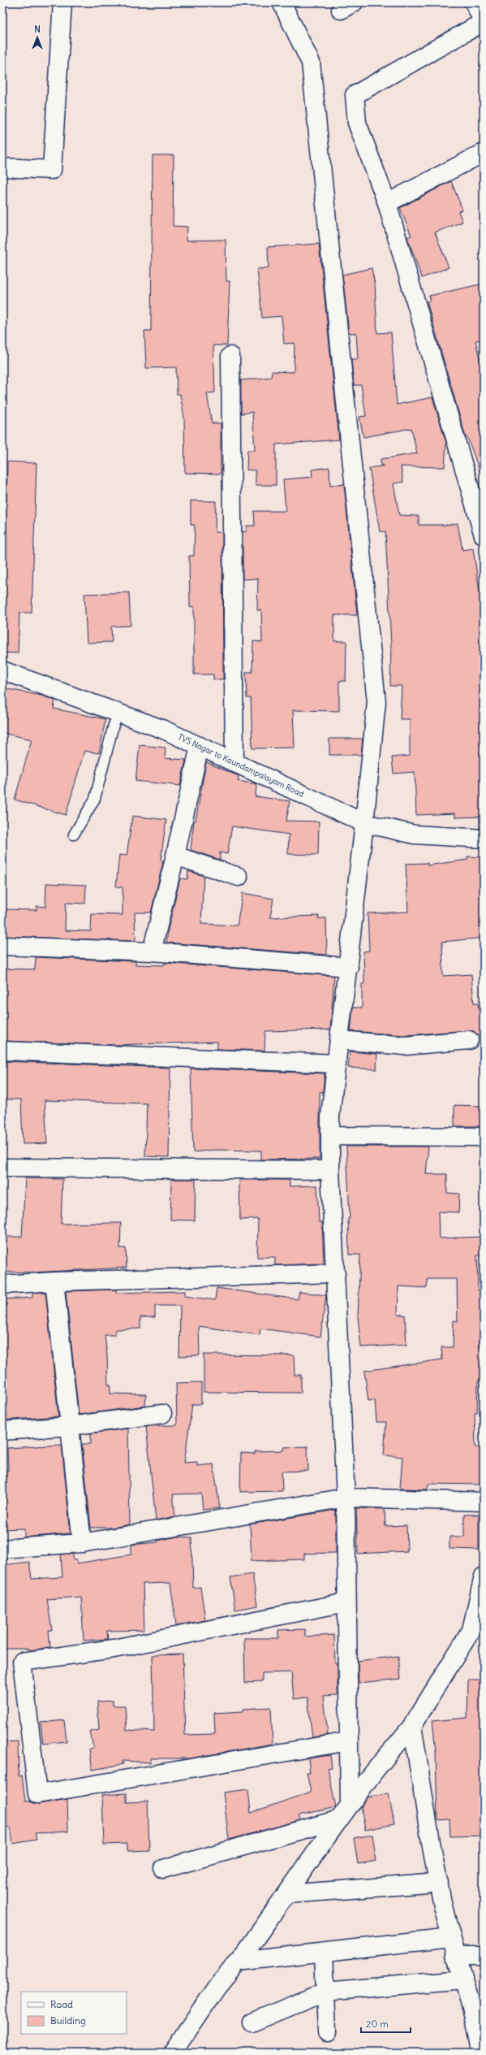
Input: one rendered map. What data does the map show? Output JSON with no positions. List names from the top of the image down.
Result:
{
  "streets": {
    "street": ["TVS Nagar to Kaundampalayam Road"]
  },
  "legend": ["Road", "Building"],
  "scale_bar": "20 m",
  "north": "top"
}
